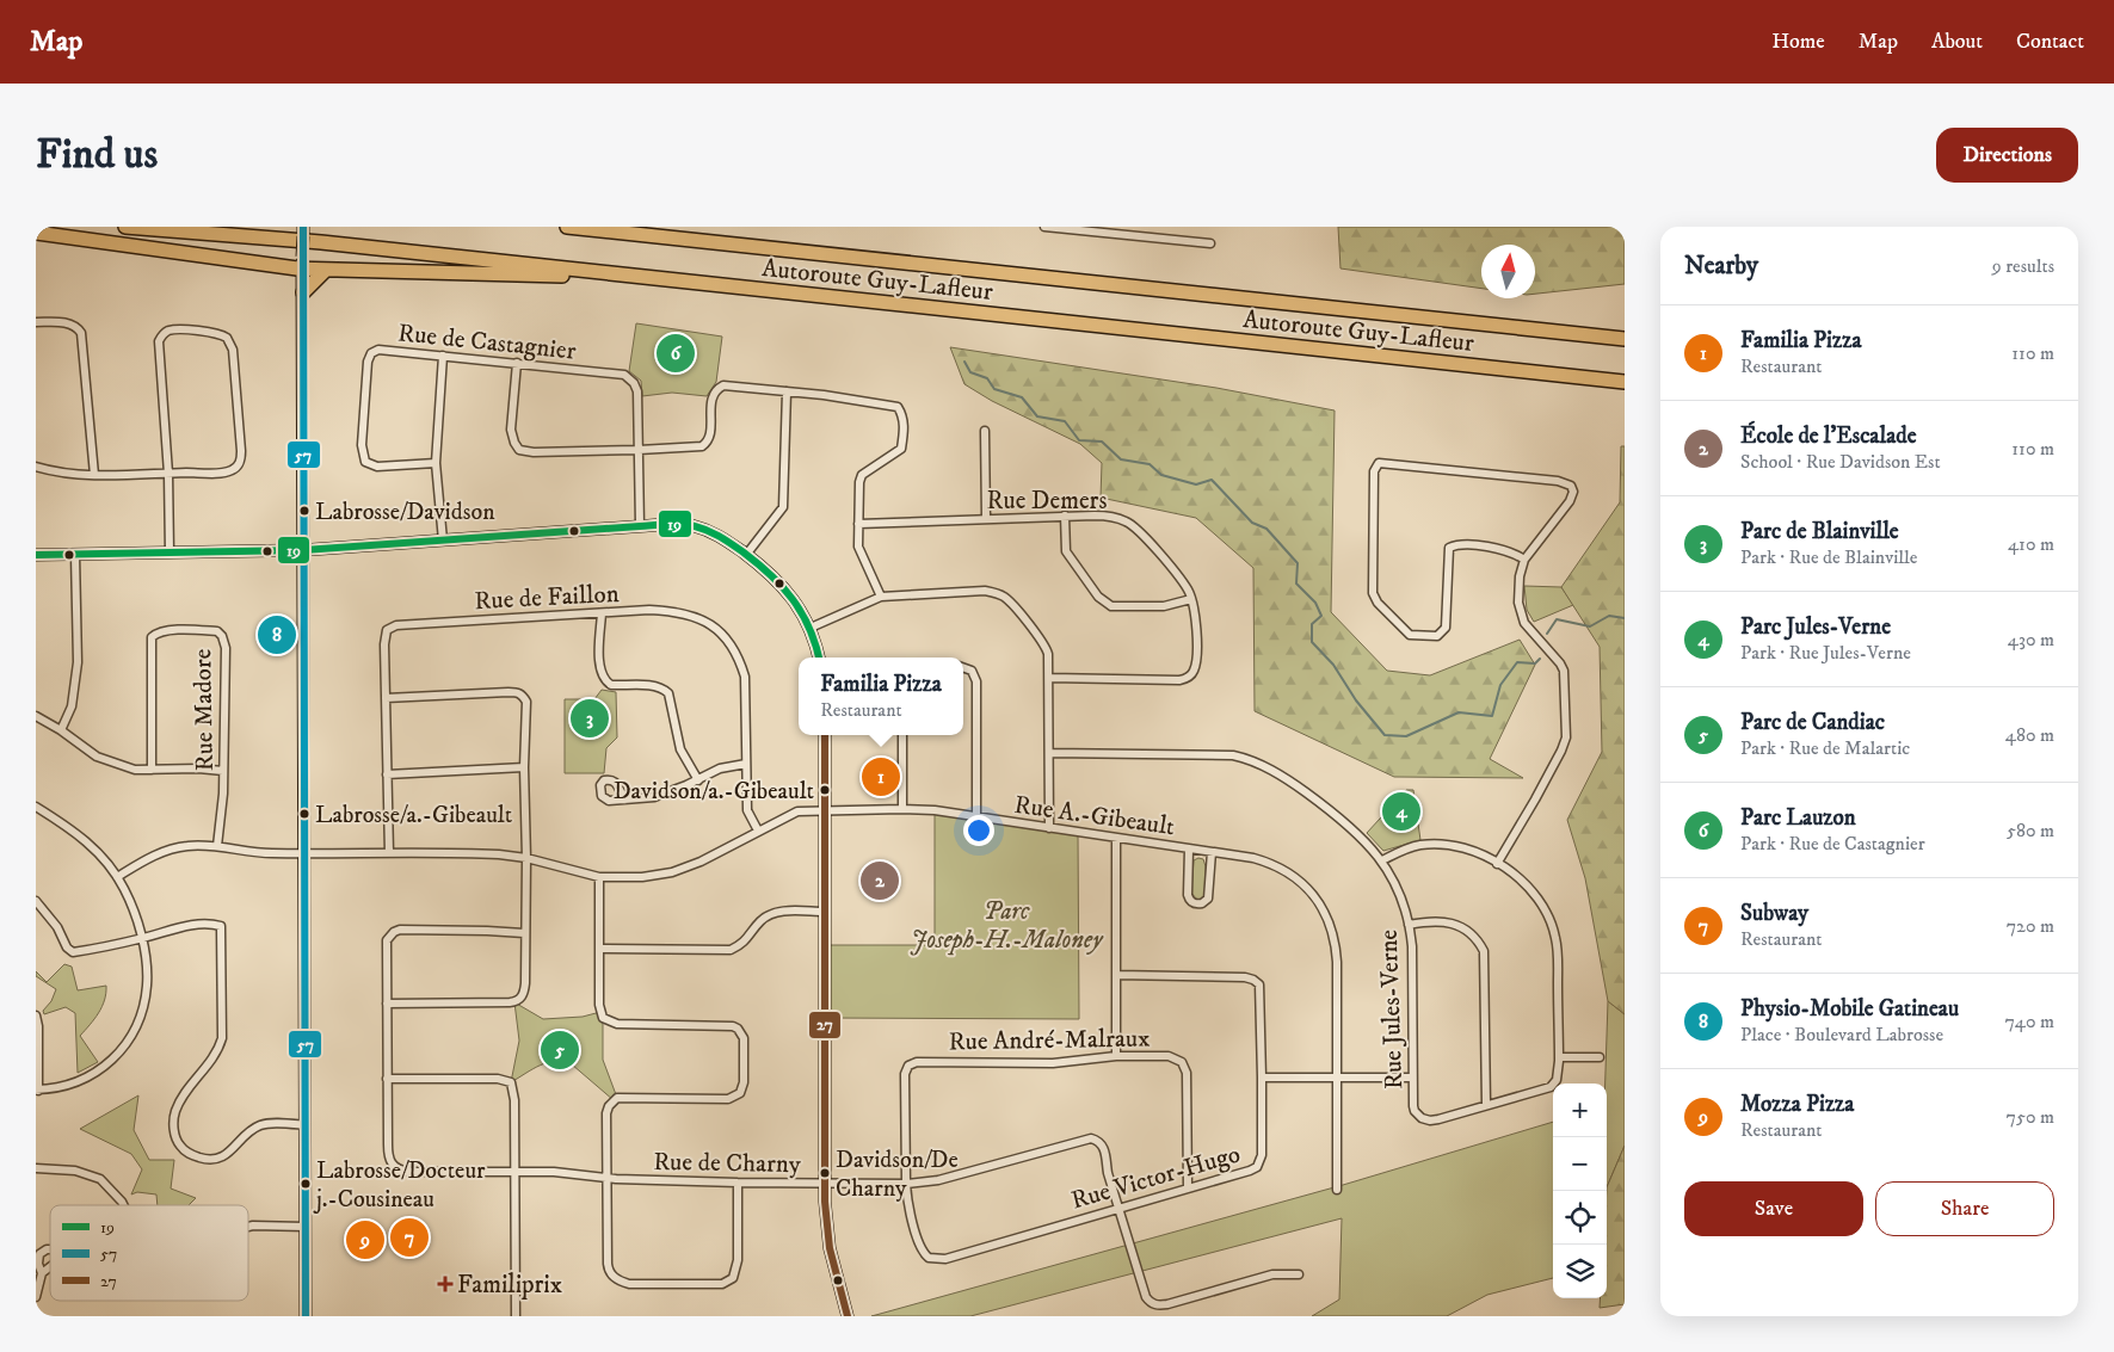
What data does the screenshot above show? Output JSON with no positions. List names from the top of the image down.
{
  "streets": {
    "highway": ["Autoroute Guy-Lafleur"],
    "street": [
      "Rue de Castagnier",
      "Rue Demers",
      "Rue de Faillon",
      "Rue Madore",
      "Rue A.-Gibeault",
      "Rue Jules-Verne",
      "Rue André-Malraux",
      "Rue de Charny",
      "Rue Victor-Hugo"
    ]
  },
  "crossings": [
    ["Rue de Faillon", "Rue A.-Gibeault"],
    ["Rue Madore", "Rue A.-Gibeault"],
    ["Rue André-Malraux", "Rue de Charny"],
    ["Rue André-Malraux", "Rue Victor-Hugo"],
    ["Rue de Charny", "Rue Victor-Hugo"]
  ],
  "parks": ["Parc Joseph-H.-Maloney"],
  "places": {
    "other": [
      "Labrosse/Davidson",
      "Davidson/a.-Gibeault",
      "Labrosse/a.-Gibeault",
      "Davidson/De Charny",
      "Labrosse/Docteur j.-Cousineau"
    ],
    "health": ["Familiprix"]
  },
  "lines": ["transit line 57", "transit line 19", "transit line 27"],
  "legend": ["19", "57", "27"],
  "north": "top",
  "page": {
    "header": "Map",
    "nav": [
      "Home",
      "Map",
      "About",
      "Contact"
    ],
    "buttons": [
      "Directions",
      ["Save", "Share"]
    ],
    "title": "Find us",
    "heading": ["Nearby", "9 results"],
    "list": [
      {
        "mark": "1",
        "name": "Familia Pizza",
        "note": "Restaurant",
        "value": "110 m"
      },
      {
        "mark": "2",
        "name": "École de l'Escalade",
        "note": "School · Rue Davidson Est",
        "value": "110 m"
      },
      {
        "mark": "3",
        "name": "Parc de Blainville",
        "note": "Park · Rue de Blainville",
        "value": "410 m"
      },
      {
        "mark": "4",
        "name": "Parc Jules-Verne",
        "note": "Park · Rue Jules-Verne",
        "value": "430 m"
      },
      {
        "mark": "5",
        "name": "Parc de Candiac",
        "note": "Park · Rue de Malartic",
        "value": "480 m"
      },
      {
        "mark": "6",
        "name": "Parc Lauzon",
        "note": "Park · Rue de Castagnier",
        "value": "580 m"
      },
      {
        "mark": "7",
        "name": "Subway",
        "note": "Restaurant",
        "value": "720 m"
      },
      {
        "mark": "8",
        "name": "Physio-Mobile Gatineau",
        "note": "Place · Boulevard Labrosse",
        "value": "740 m"
      },
      {
        "mark": "9",
        "name": "Mozza Pizza",
        "note": "Restaurant",
        "value": "750 m"
      }
    ],
    "pins": [
      "6",
      "8",
      "3",
      "1",
      "4",
      "2",
      "5",
      "7",
      "9"
    ],
    "popup": ["Familia Pizza", "Restaurant"],
    "map_buttons": ["+", "−"]
  }
}
